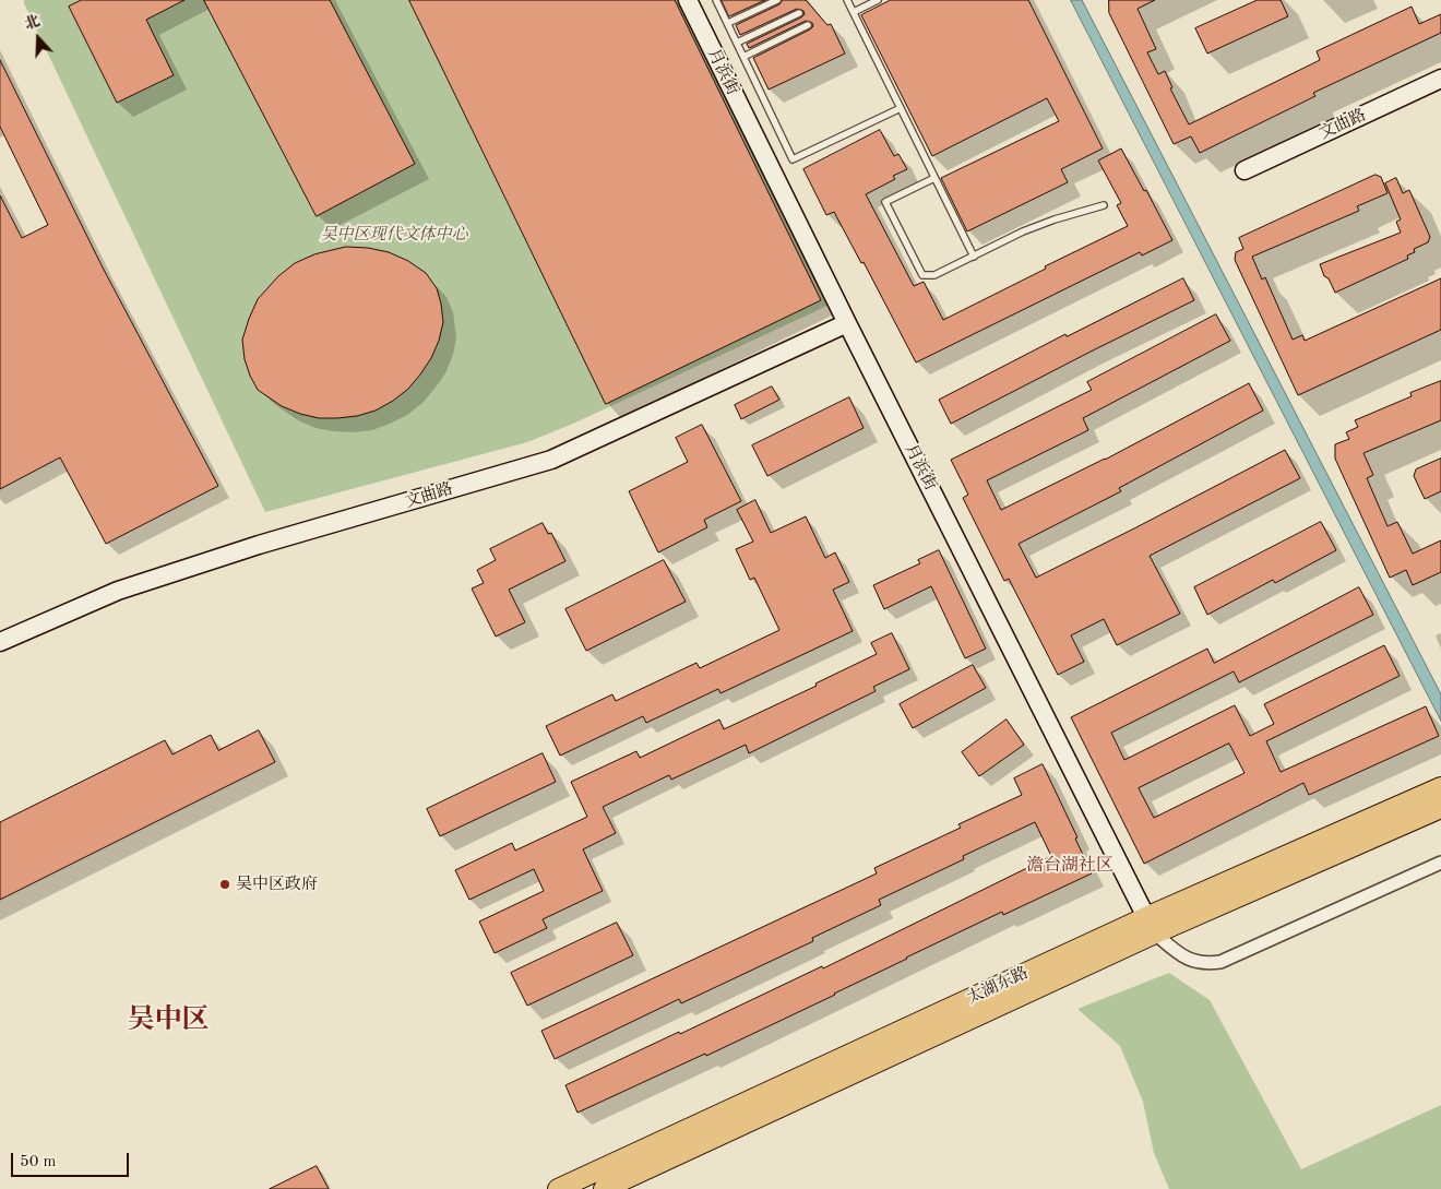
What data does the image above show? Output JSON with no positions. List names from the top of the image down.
{
  "streets": {
    "main road": ["太湖东路"],
    "street": ["月浜街", "文曲路"]
  },
  "crossings": [
    ["月浜街", "文曲路"],
    ["月浜街", "太湖东路"]
  ],
  "districts": ["澹台湖社区", "吴中区"],
  "parks": ["吴中区现代文体中心"],
  "places": ["吴中区政府"],
  "scale_bar": "50 m",
  "north": "top"
}
